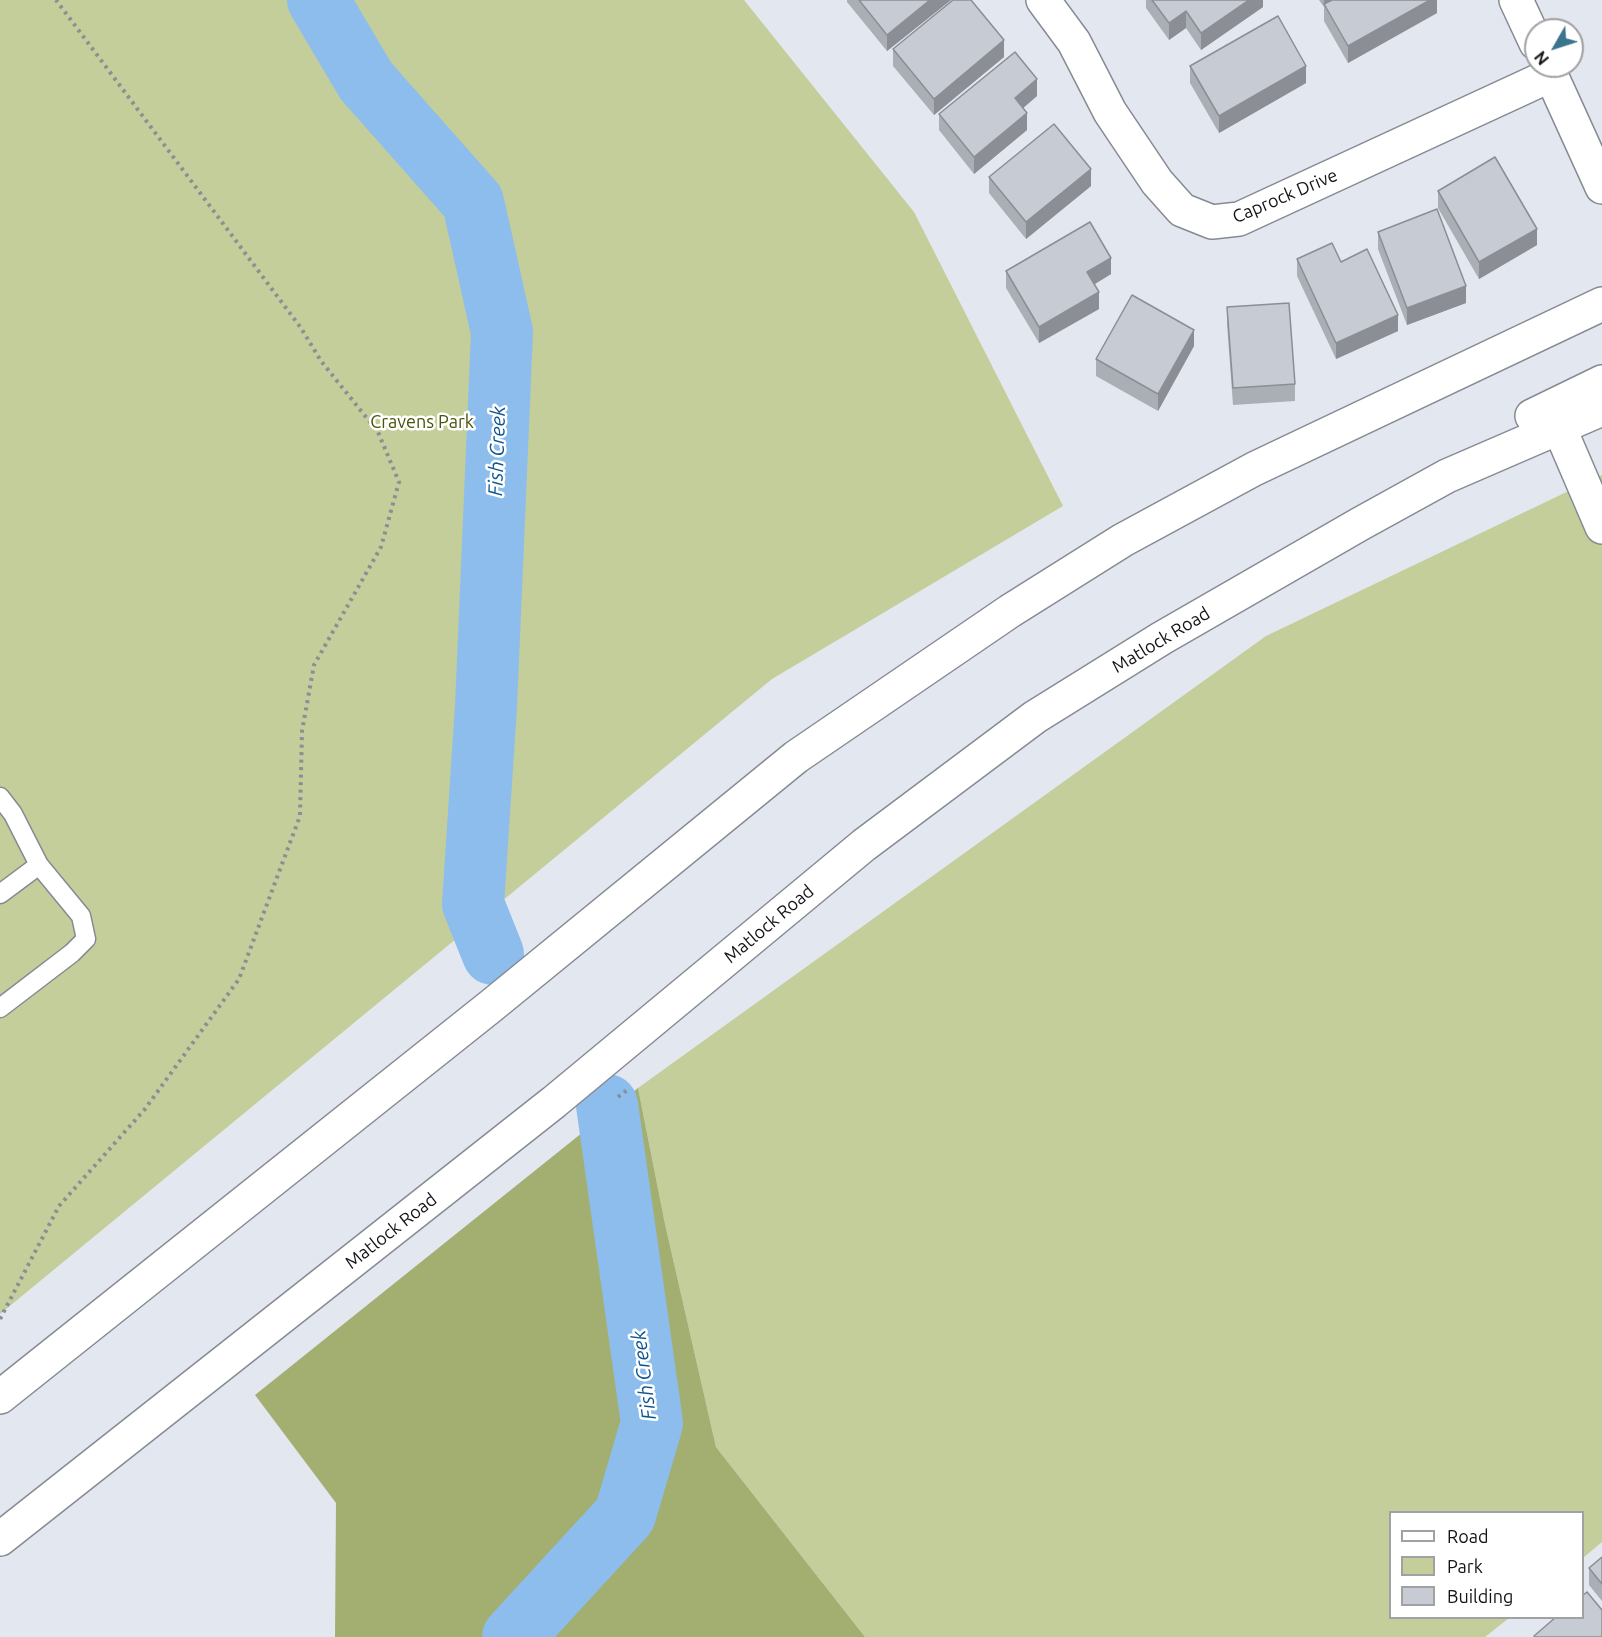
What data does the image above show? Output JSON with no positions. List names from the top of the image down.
{
  "streets": {
    "main road": ["Caprock Drive", "Matlock Road"]
  },
  "water": ["Fish Creek"],
  "parks": ["Cravens Park"],
  "legend": ["Road", "Park", "Building"],
  "north": "bottom left"
}
